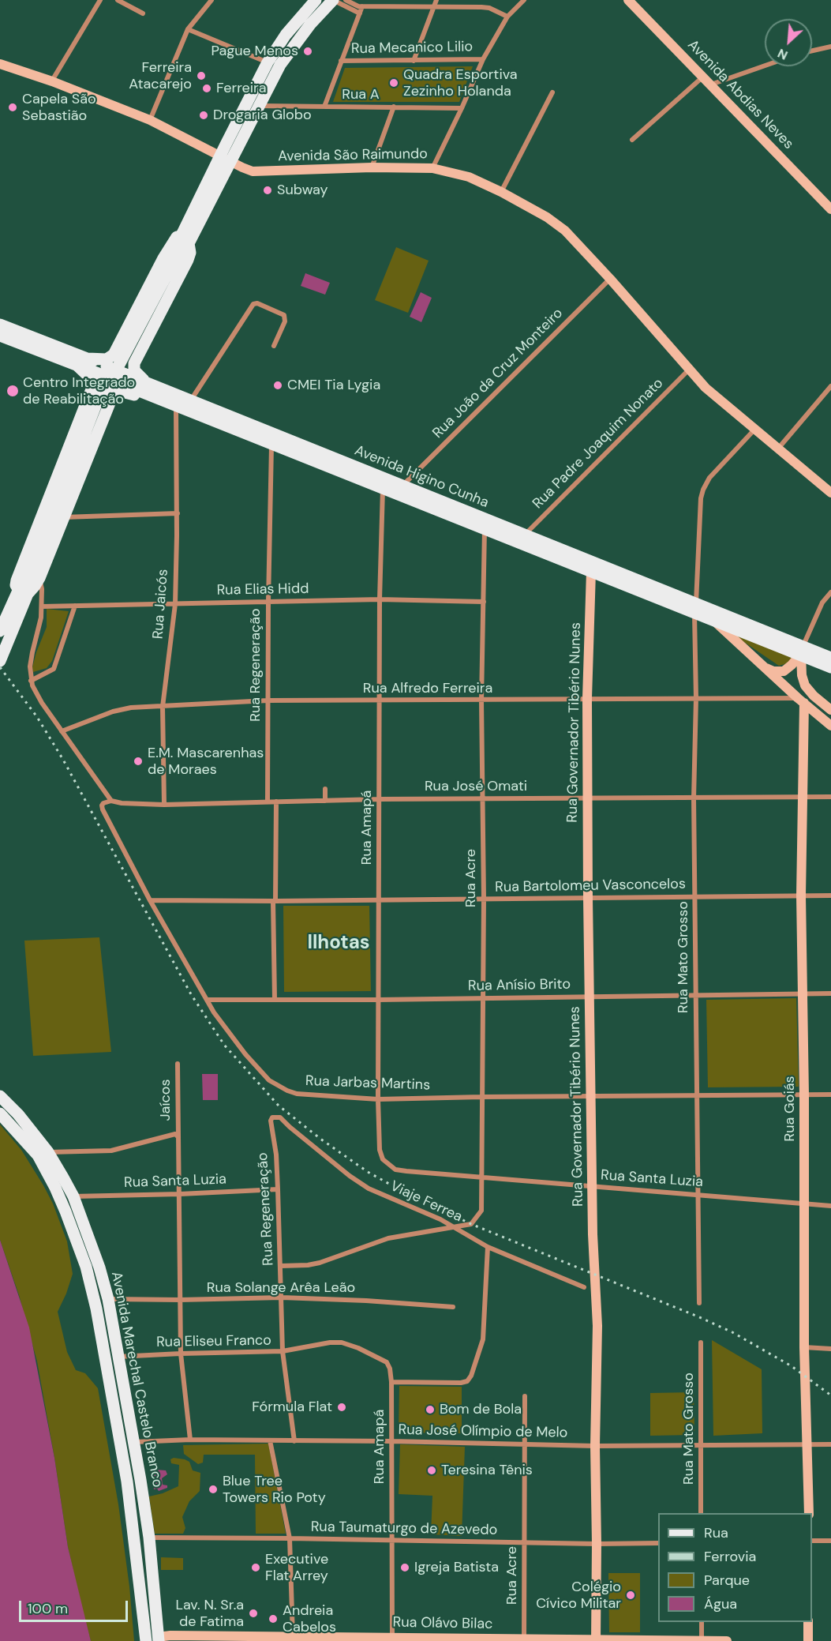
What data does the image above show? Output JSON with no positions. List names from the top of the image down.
{
  "streets": {
    "main road": ["Avenida Higino Cunha", "Avenida Marechal Castelo Branco"],
    "street": [
      "Rua Mecanico Lilio",
      "Rua A",
      "Avenida Abdias Neves",
      "Avenida São Raimundo",
      "Rua João da Cruz Monteiro",
      "Rua Padre Joaquim Nonato",
      "Rua Elias Hidd",
      "Rua Jaicós",
      "Rua Regeneração",
      "Rua Alfredo Ferreira",
      "Rua Governador Tibério Nunes",
      "Rua José Omati",
      "Rua Amapá",
      "Rua Acre",
      "Rua Bartolomeu Vasconcelos",
      "Rua Mato Grosso",
      "Rua Anísio Brito",
      "Rua Jarbas Martins",
      "Jaícos",
      "Rua Goiás",
      "Rua Santa Luzia",
      "Viaje Ferrea",
      "Rua Solange Arêa Leão",
      "Rua Eliseu Franco",
      "Rua José Olímpio de Melo",
      "Rua Taumaturgo de Azevedo",
      "Rua Olávo Bilac"
    ]
  },
  "crossings": [
    ["Avenida São Raimundo", "Rua João da Cruz Monteiro"],
    ["Avenida São Raimundo", "Rua Padre Joaquim Nonato"],
    ["Avenida São Raimundo", "Rua Mato Grosso"],
    ["Rua João da Cruz Monteiro", "Avenida Higino Cunha"],
    ["Rua Padre Joaquim Nonato", "Avenida Higino Cunha"],
    ["Avenida Higino Cunha", "Rua Jaicós"],
    ["Avenida Higino Cunha", "Rua Regeneração"],
    ["Avenida Higino Cunha", "Rua Governador Tibério Nunes"],
    ["Avenida Higino Cunha", "Rua Amapá"],
    ["Avenida Higino Cunha", "Rua Acre"],
    ["Avenida Higino Cunha", "Rua Mato Grosso"],
    ["Rua Elias Hidd", "Rua Jaicós"],
    ["Rua Elias Hidd", "Rua Regeneração"],
    ["Rua Elias Hidd", "Rua Amapá"],
    ["Rua Elias Hidd", "Rua Acre"],
    ["Rua Jaicós", "Rua Alfredo Ferreira"],
    ["Rua Jaicós", "Rua José Omati"],
    ["Rua Regeneração", "Rua Alfredo Ferreira"],
    ["Rua Regeneração", "Rua José Omati"],
    ["Rua Regeneração", "Rua Amapá"],
    ["Rua Regeneração", "Rua Santa Luzia"],
    ["Rua Regeneração", "Viaje Ferrea"],
    ["Rua Regeneração", "Rua Solange Arêa Leão"],
    ["Rua Regeneração", "Rua Eliseu Franco"],
    ["Rua Regeneração", "Rua José Olímpio de Melo"],
    ["Rua Alfredo Ferreira", "Rua Governador Tibério Nunes"],
    ["Rua Alfredo Ferreira", "Rua Amapá"],
    ["Rua Alfredo Ferreira", "Rua Acre"],
    ["Rua Alfredo Ferreira", "Rua Mato Grosso"],
    ["Rua Alfredo Ferreira", "Rua Goiás"],
    ["Rua Governador Tibério Nunes", "Rua José Omati"],
    ["Rua Governador Tibério Nunes", "Rua Bartolomeu Vasconcelos"],
    ["Rua Governador Tibério Nunes", "Rua Anísio Brito"],
    ["Rua Governador Tibério Nunes", "Rua Jarbas Martins"],
    ["Rua Governador Tibério Nunes", "Rua Santa Luzia"],
    ["Rua Governador Tibério Nunes", "Rua José Olímpio de Melo"],
    ["Rua Governador Tibério Nunes", "Rua Taumaturgo de Azevedo"],
    ["Rua Governador Tibério Nunes", "Rua Olávo Bilac"],
    ["Rua José Omati", "Rua Amapá"],
    ["Rua José Omati", "Rua Acre"],
    ["Rua José Omati", "Rua Mato Grosso"],
    ["Rua José Omati", "Rua Jarbas Martins"],
    ["Rua José Omati", "Rua Goiás"],
    ["Rua Amapá", "Rua Bartolomeu Vasconcelos"],
    ["Rua Amapá", "Rua Anísio Brito"],
    ["Rua Amapá", "Rua Jarbas Martins"],
    ["Rua Amapá", "Rua Santa Luzia"],
    ["Rua Amapá", "Rua Eliseu Franco"],
    ["Rua Amapá", "Rua José Olímpio de Melo"],
    ["Rua Amapá", "Rua Taumaturgo de Azevedo"],
    ["Rua Amapá", "Rua Olávo Bilac"],
    ["Rua Acre", "Rua Bartolomeu Vasconcelos"],
    ["Rua Acre", "Rua Anísio Brito"],
    ["Rua Acre", "Rua Jarbas Martins"],
    ["Rua Acre", "Rua Santa Luzia"],
    ["Rua Acre", "Viaje Ferrea"],
    ["Rua Acre", "Rua José Olímpio de Melo"],
    ["Rua Acre", "Rua Taumaturgo de Azevedo"],
    ["Rua Acre", "Rua Olávo Bilac"],
    ["Rua Bartolomeu Vasconcelos", "Rua Mato Grosso"],
    ["Rua Bartolomeu Vasconcelos", "Rua Jarbas Martins"],
    ["Rua Bartolomeu Vasconcelos", "Rua Goiás"],
    ["Rua Mato Grosso", "Rua Anísio Brito"],
    ["Rua Mato Grosso", "Rua Jarbas Martins"],
    ["Rua Mato Grosso", "Rua Santa Luzia"],
    ["Rua Mato Grosso", "Rua José Olímpio de Melo"],
    ["Rua Anísio Brito", "Rua Jarbas Martins"],
    ["Rua Anísio Brito", "Rua Goiás"],
    ["Rua Jarbas Martins", "Rua Goiás"],
    ["Rua Goiás", "Rua Santa Luzia"],
    ["Rua Goiás", "Rua José Olímpio de Melo"],
    ["Rua Santa Luzia", "Avenida Marechal Castelo Branco"],
    ["Rua Solange Arêa Leão", "Avenida Marechal Castelo Branco"],
    ["Rua Eliseu Franco", "Avenida Marechal Castelo Branco"],
    ["Avenida Marechal Castelo Branco", "Rua José Olímpio de Melo"],
    ["Avenida Marechal Castelo Branco", "Rua Taumaturgo de Azevedo"],
    ["Avenida Marechal Castelo Branco", "Rua Olávo Bilac"]
  ],
  "districts": ["Ilhotas"],
  "places": [
    "Pague Menos",
    "Ferreira Atacarejo",
    "Quadra Esportiva Zezinho Holanda",
    "Ferreira",
    "Capela São Sebastião",
    "Drogaria Globo",
    "Subway",
    "CMEI Tia Lygia",
    "Centro Integrado de Reabilitação",
    "E.M. Mascarenhas de Moraes",
    "Fórmula Flat",
    "Bom de Bola",
    "Teresina Tênis",
    "Blue Tree Towers Rio Poty",
    "Executive Flat Arrey",
    "Igreja Batista",
    "Colégio Cívico Militar",
    "Lav. N. Sr.a de Fatima",
    "Andreia Cabelos"
  ],
  "legend": [
    "Rua",
    "Ferrovia",
    "Parque",
    "Água"
  ],
  "scale_bar": "100 m",
  "north": "bottom left"
}
